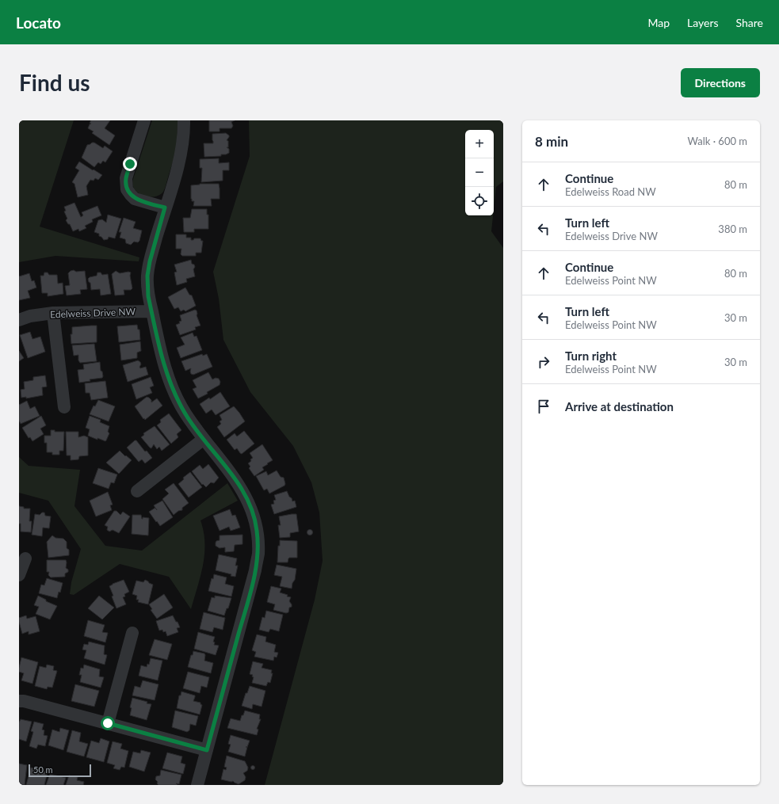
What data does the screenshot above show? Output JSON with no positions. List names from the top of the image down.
{
  "streets": {
    "street": ["Edelweiss Drive NW"]
  },
  "scale_bar": "50 m",
  "page": {
    "header": "Locato",
    "nav": ["Map", "Layers", "Share"],
    "buttons": "Directions",
    "title": "Find us",
    "heading": ["8 min", "Walk · 600 m"],
    "map_buttons": ["+", "−"],
    "list": [
      ["Continue", "Edelweiss Road NW", "80 m"],
      ["Turn left", "Edelweiss Drive NW", "380 m"],
      ["Continue", "Edelweiss Point NW", "80 m"],
      ["Turn left", "Edelweiss Point NW", "30 m"],
      ["Turn right", "Edelweiss Point NW", "30 m"],
      "Arrive at destination"
    ],
    "scale": "50 m"
  }
}
